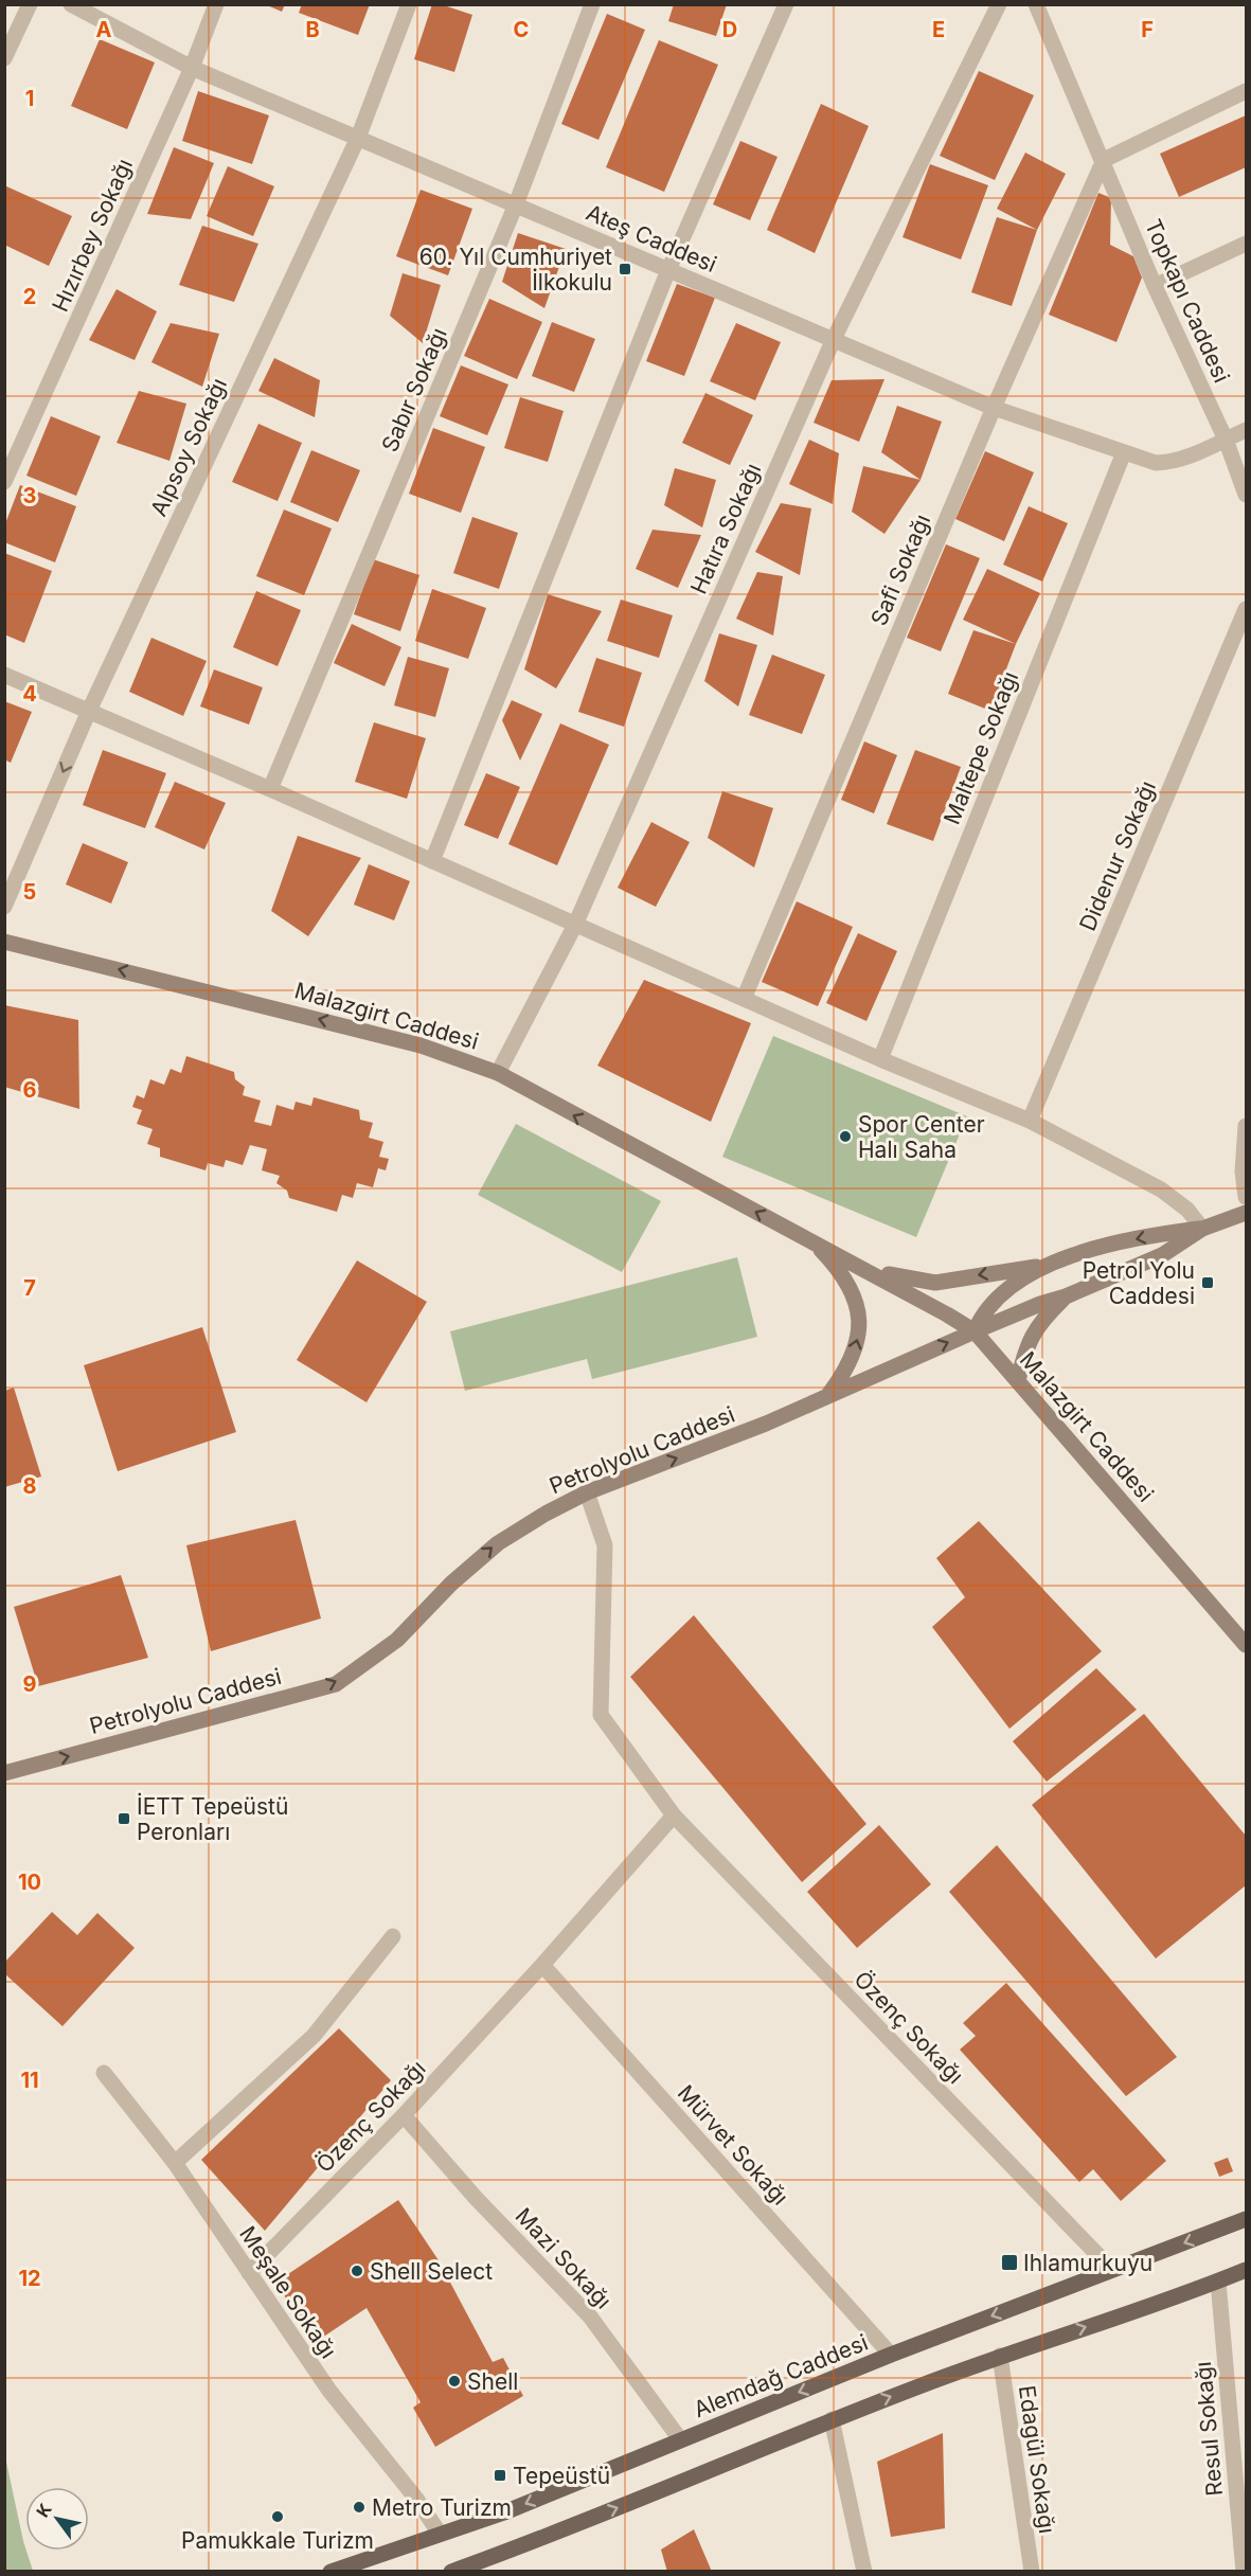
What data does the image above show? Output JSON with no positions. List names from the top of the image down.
{
  "streets": {
    "main road": ["Malazgirt Caddesi", "Petrolyolu Caddesi", "Alemdağ Caddesi"],
    "street": [
      "Hızırbey Sokağı",
      "Ateş Caddesi",
      "Topkapı Caddesi",
      "Sabır Sokağı",
      "Alpsoy Sokağı",
      "Hatıra Sokağı",
      "Safi Sokağı",
      "Maltepe Sokağı",
      "Didenur Sokağı",
      "Özenç Sokağı",
      "Mürvet Sokağı",
      "Mazi Sokağı",
      "Meşale Sokağı",
      "Resul Sokağı",
      "Edagül Sokağı"
    ]
  },
  "crossings": [
    ["Hızırbey Sokağı", "Ateş Caddesi"],
    ["Ateş Caddesi", "Topkapı Caddesi"],
    ["Ateş Caddesi", "Sabır Sokağı"],
    ["Ateş Caddesi", "Alpsoy Sokağı"],
    ["Ateş Caddesi", "Hatıra Sokağı"],
    ["Ateş Caddesi", "Safi Sokağı"],
    ["Ateş Caddesi", "Maltepe Sokağı"],
    ["Topkapı Caddesi", "Safi Sokağı"],
    ["Hatıra Sokağı", "Malazgirt Caddesi"],
    ["Malazgirt Caddesi", "Petrolyolu Caddesi"],
    ["Petrolyolu Caddesi", "Özenç Sokağı"],
    ["Özenç Sokağı", "Mürvet Sokağı"],
    ["Özenç Sokağı", "Mazi Sokağı"],
    ["Özenç Sokağı", "Meşale Sokağı"],
    ["Özenç Sokağı", "Alemdağ Caddesi"],
    ["Mürvet Sokağı", "Alemdağ Caddesi"],
    ["Mazi Sokağı", "Alemdağ Caddesi"],
    ["Meşale Sokağı", "Alemdağ Caddesi"]
  ],
  "one_way": ["Malazgirt Caddesi", "Petrolyolu Caddesi"],
  "places": {
    "transit": [
      "60. Yıl Cumhuriyet İlkokulu",
      "Petrol Yolu Caddesi",
      "İETT Tepeüstü Peronları",
      "Ihlamurkuyu",
      "Tepeüstü"
    ],
    "other": [
      "Spor Center Halı Saha",
      "Shell Select",
      "Shell",
      "Metro Turizm",
      "Pamukkale Turizm"
    ]
  },
  "north": "top left",
  "grid": {
    "columns": [
      "A",
      "B",
      "C",
      "D",
      "E",
      "F"
    ],
    "rows": [
      "1",
      "2",
      "3",
      "4",
      "5",
      "6",
      "7",
      "8",
      "9",
      "10",
      "11",
      "12"
    ]
  }
}
